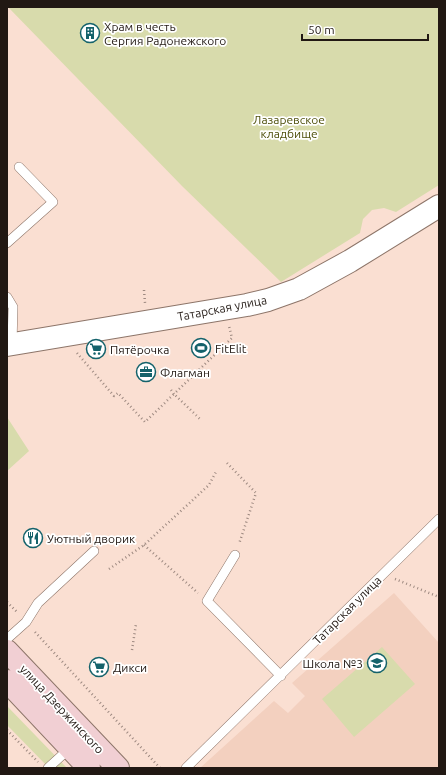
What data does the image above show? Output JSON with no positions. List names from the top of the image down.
{
  "streets": {
    "main road": ["улица Дзержинского"],
    "street": ["Татарская улица"]
  },
  "parks": ["Лазаревское кладбище"],
  "places": {
    "building": ["Храм в честь Сергия Радонежского"],
    "sports": ["FitElit"],
    "supermarket": ["Пятёрочка", "Дикси"],
    "office": ["Флагман"],
    "restaurant": ["Уютный дворик"],
    "school or university": ["Школа №3"]
  },
  "scale_bar": "50 m"
}
